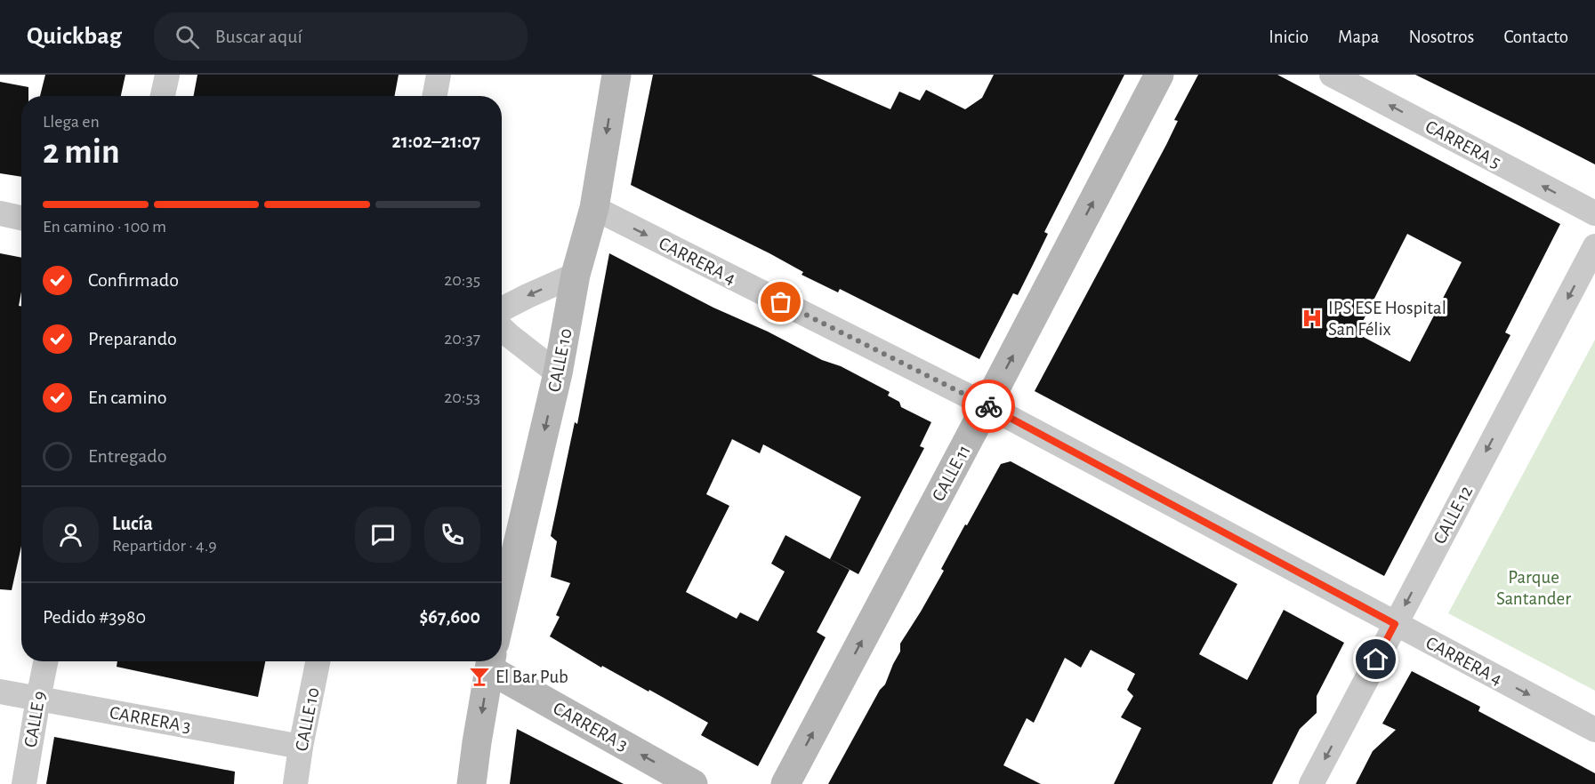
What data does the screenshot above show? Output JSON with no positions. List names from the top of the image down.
{
  "streets": {
    "main road": ["CALLE 10", "CALLE 11", "CARRERA 3"],
    "street": [
      "CARRERA 5",
      "CARRERA 4",
      "CALLE 12",
      "CALLE 9"
    ]
  },
  "crossings": [
    ["CARRERA 4", "CALLE 10"],
    ["CARRERA 4", "CALLE 11"],
    ["CARRERA 4", "CALLE 12"],
    ["CALLE 10", "CARRERA 3"],
    ["CALLE 9", "CARRERA 3"]
  ],
  "one_way": [
    "CARRERA 5",
    "CARRERA 4",
    "CALLE 10",
    "CALLE 11",
    "CALLE 12",
    "CARRERA 3"
  ],
  "parks": ["Parque Santander"],
  "places": {
    "hospital": ["IPS ESE Hospital San Félix"],
    "bar": ["El Bar Pub"]
  },
  "page": {
    "header": "Quickbag",
    "search": "Buscar aquí",
    "nav": [
      "Inicio",
      "Mapa",
      "Nosotros",
      "Contacto"
    ],
    "heading": ["2 min", "Llega en", "21:02–21:07"],
    "panel": [
      "Lucía",
      "Repartidor · 4.9",
      "Pedido #3980",
      "$67,600"
    ],
    "bar": "En camino · 100 m",
    "list": [
      ["Confirmado", "20:35"],
      ["Preparando", "20:37"],
      ["En camino", "20:53"],
      "Entregado"
    ]
  }
}
